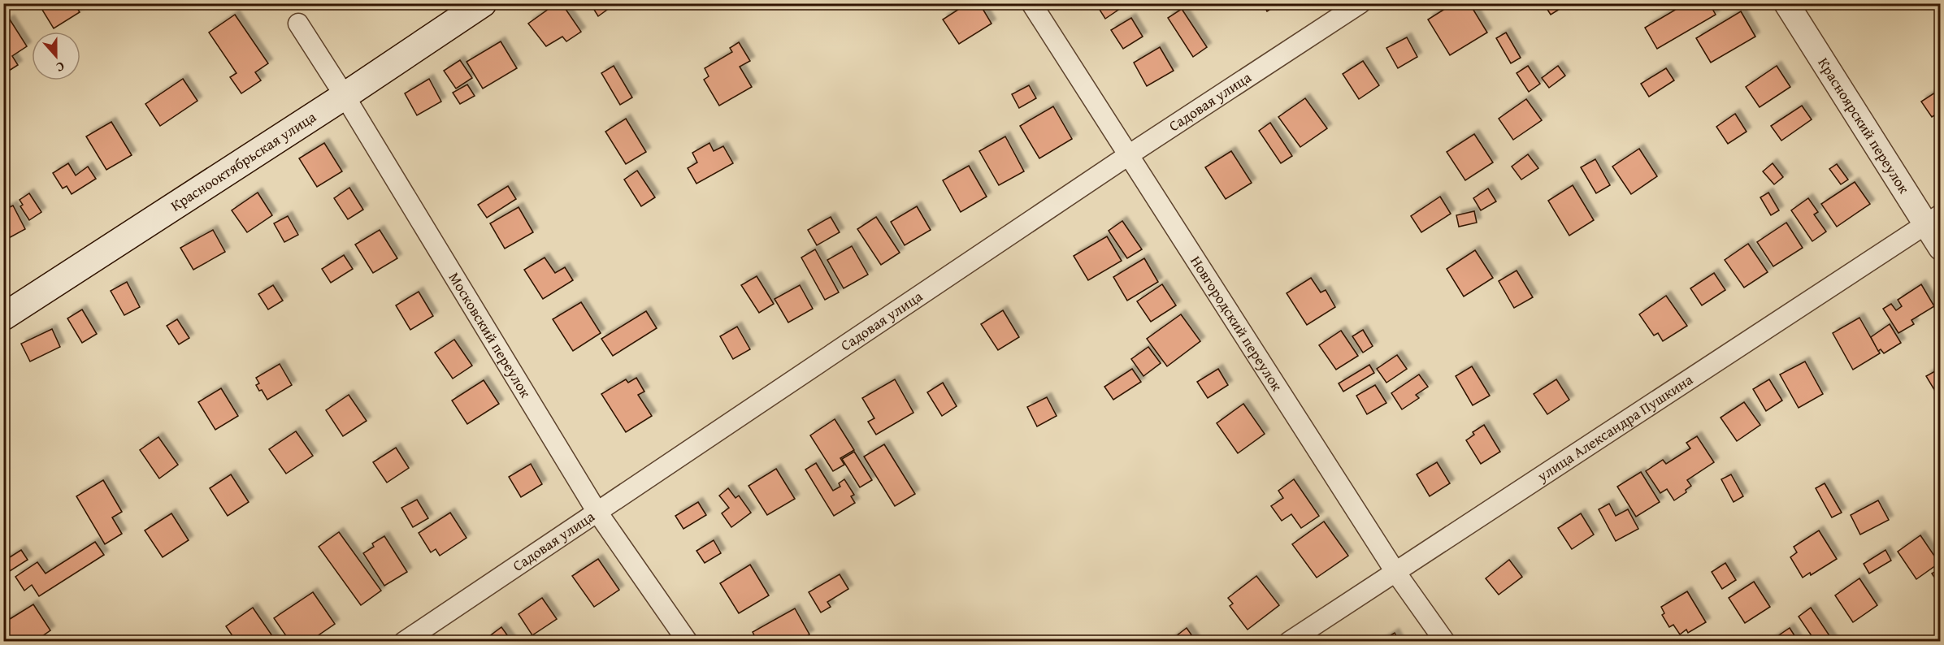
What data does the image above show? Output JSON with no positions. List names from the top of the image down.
{
  "streets": {
    "main road": ["Краснооктябрьская улица"],
    "street": [
      "Садовая улица",
      "Красноярский переулок",
      "Новгородский переулок",
      "Московский переулок",
      "улица Александра Пушкина"
    ]
  },
  "crossings": [
    ["Садовая улица", "Новгородский переулок"],
    ["Садовая улица", "Московский переулок"],
    ["Красноярский переулок", "улица Александра Пушкина"],
    ["Краснооктябрьская улица", "Московский переулок"],
    ["Новгородский переулок", "улица Александра Пушкина"]
  ],
  "north": "bottom"
}
